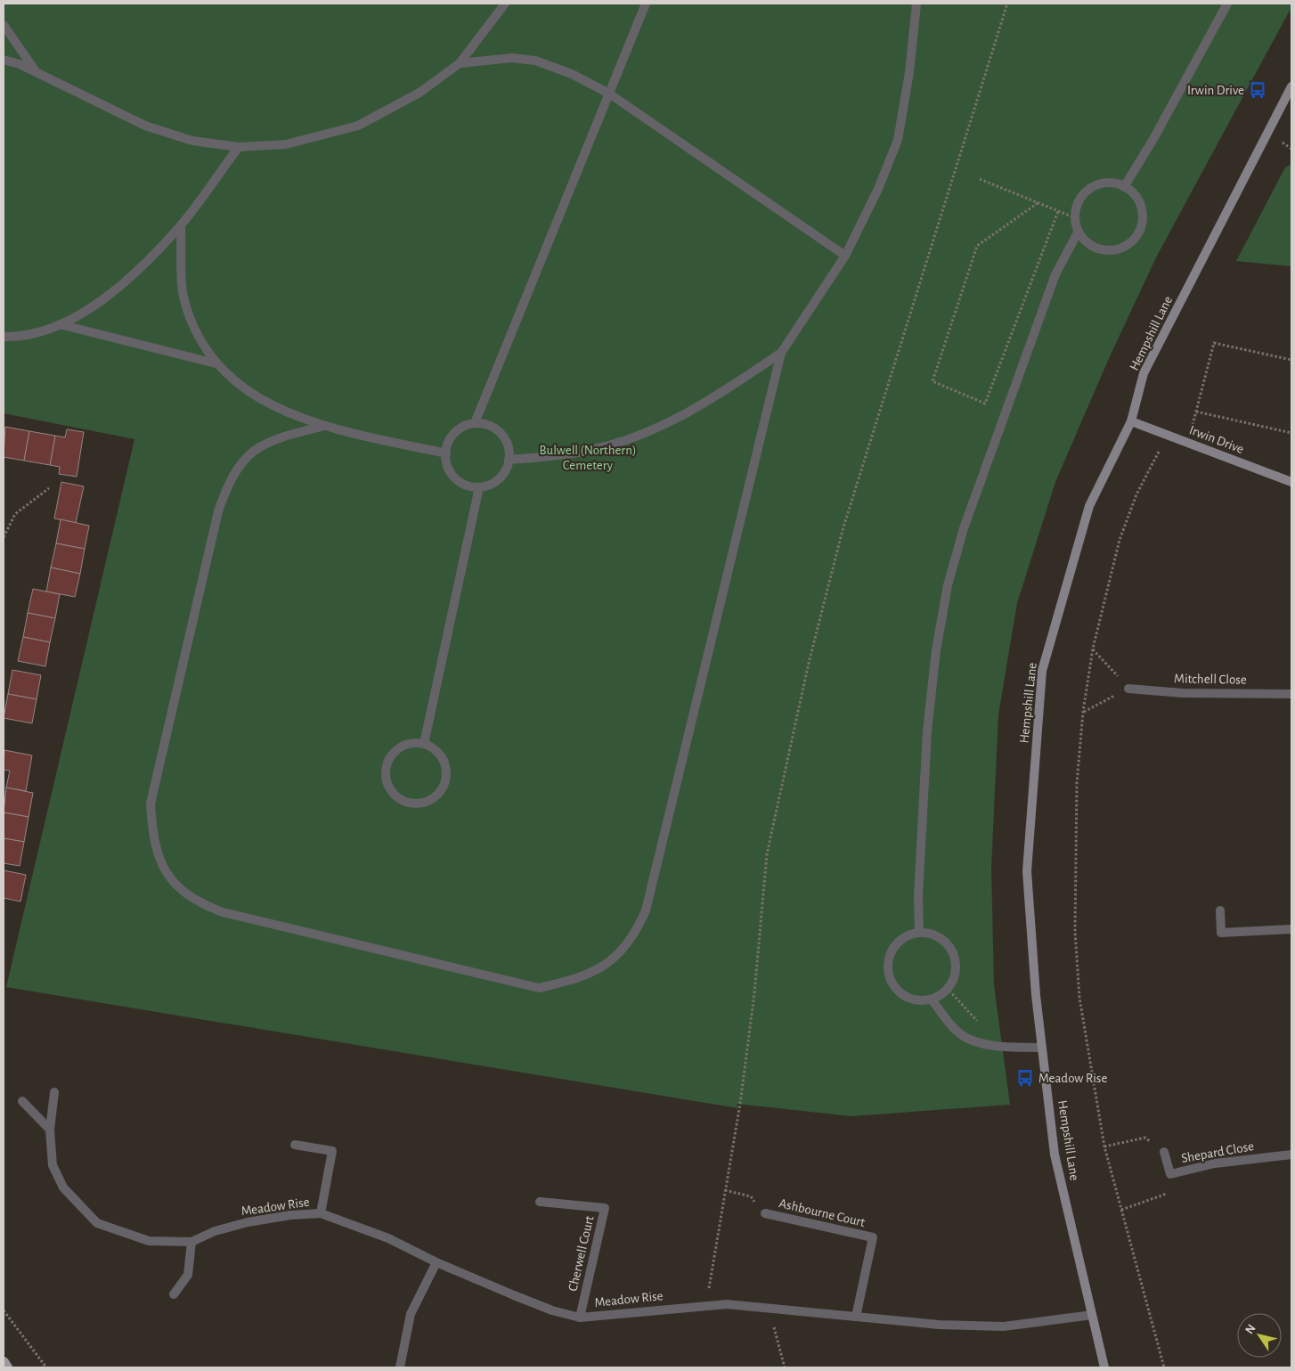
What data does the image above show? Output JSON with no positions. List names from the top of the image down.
{
  "streets": {
    "street": [
      "Hempshill Lane",
      "Irwin Drive",
      "Mitchell Close",
      "Shepard Close",
      "Meadow Rise",
      "Ashbourne Court",
      "Cherwell Court"
    ]
  },
  "crossings": [
    ["Hempshill Lane", "Irwin Drive"],
    ["Hempshill Lane", "Meadow Rise"],
    ["Meadow Rise", "Ashbourne Court"],
    ["Meadow Rise", "Cherwell Court"]
  ],
  "parks": ["Bulwell (Northern) Cemetery"],
  "places": {
    "bus stop": ["Irwin Drive", "Meadow Rise"]
  },
  "north": "top left"
}
